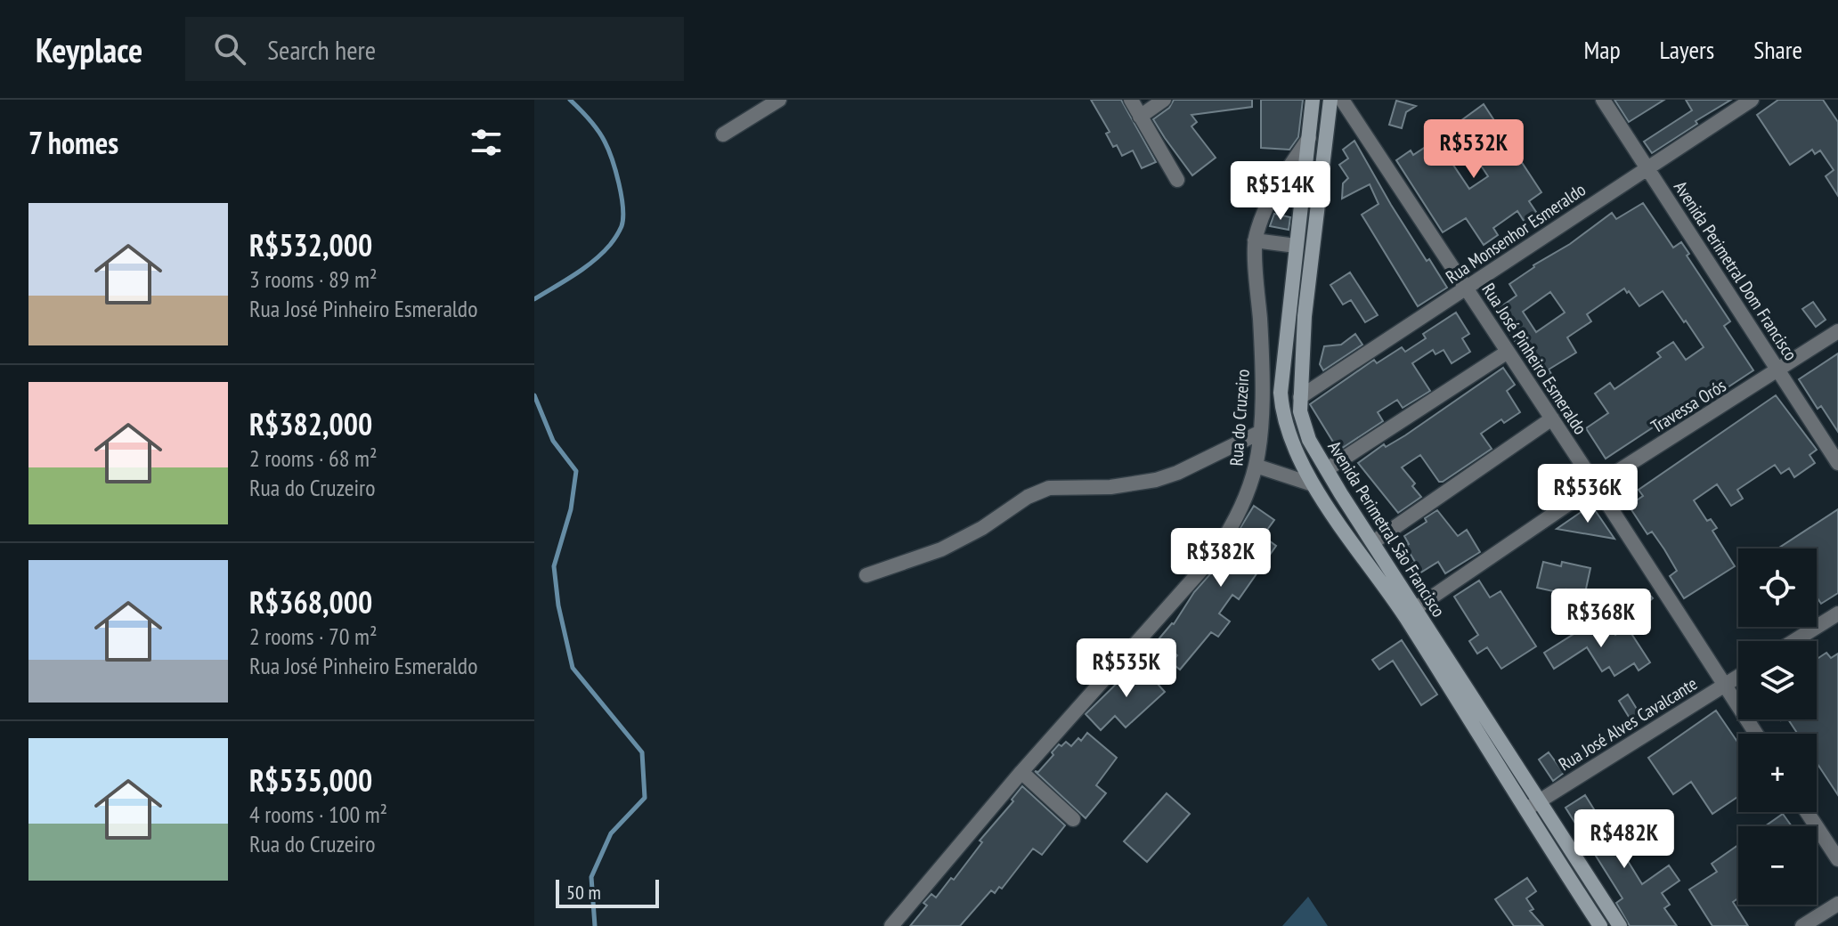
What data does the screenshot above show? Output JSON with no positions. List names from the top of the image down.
{
  "streets": {
    "main road": ["Avenida Perimetral São Francisco"],
    "street": [
      "Rua Monsenhor Esmeraldo",
      "Avenida Perimetral Dom Francisco",
      "Rua José Pinheiro Esmeraldo",
      "Travessa Orós",
      "Rua do Cruzeiro",
      "Rua José Alves Cavalcante"
    ]
  },
  "crossings": [
    ["Rua Monsenhor Esmeraldo", "Avenida Perimetral Dom Francisco"],
    ["Rua Monsenhor Esmeraldo", "Rua José Pinheiro Esmeraldo"],
    ["Rua Monsenhor Esmeraldo", "Avenida Perimetral São Francisco"],
    ["Avenida Perimetral Dom Francisco", "Travessa Orós"],
    ["Rua José Pinheiro Esmeraldo", "Travessa Orós"],
    ["Rua José Pinheiro Esmeraldo", "Rua José Alves Cavalcante"],
    ["Travessa Orós", "Avenida Perimetral São Francisco"],
    ["Rua do Cruzeiro", "Avenida Perimetral São Francisco"],
    ["Avenida Perimetral São Francisco", "Rua José Alves Cavalcante"]
  ],
  "scale_bar": "50 m",
  "page": {
    "header": "Keyplace",
    "search": "Search here",
    "nav": ["Map", "Layers", "Share"],
    "heading": "7 homes",
    "price": [
      "R$532K",
      "R$514K",
      "R$536K",
      "R$382K",
      "R$368K",
      "R$535K",
      "R$482K"
    ],
    "list": [
      {
        "name": "R$532,000",
        "note": "3 rooms · 89 m² · Rua José Pinheiro Esmeraldo"
      },
      {
        "name": "R$382,000",
        "note": "2 rooms · 68 m² · Rua do Cruzeiro"
      },
      {
        "name": "R$368,000",
        "note": "2 rooms · 70 m² · Rua José Pinheiro Esmeraldo"
      },
      {
        "name": "R$535,000",
        "note": "4 rooms · 100 m² · Rua do Cruzeiro"
      }
    ],
    "map_buttons": ["+", "−"],
    "scale": "50 m"
  }
}
